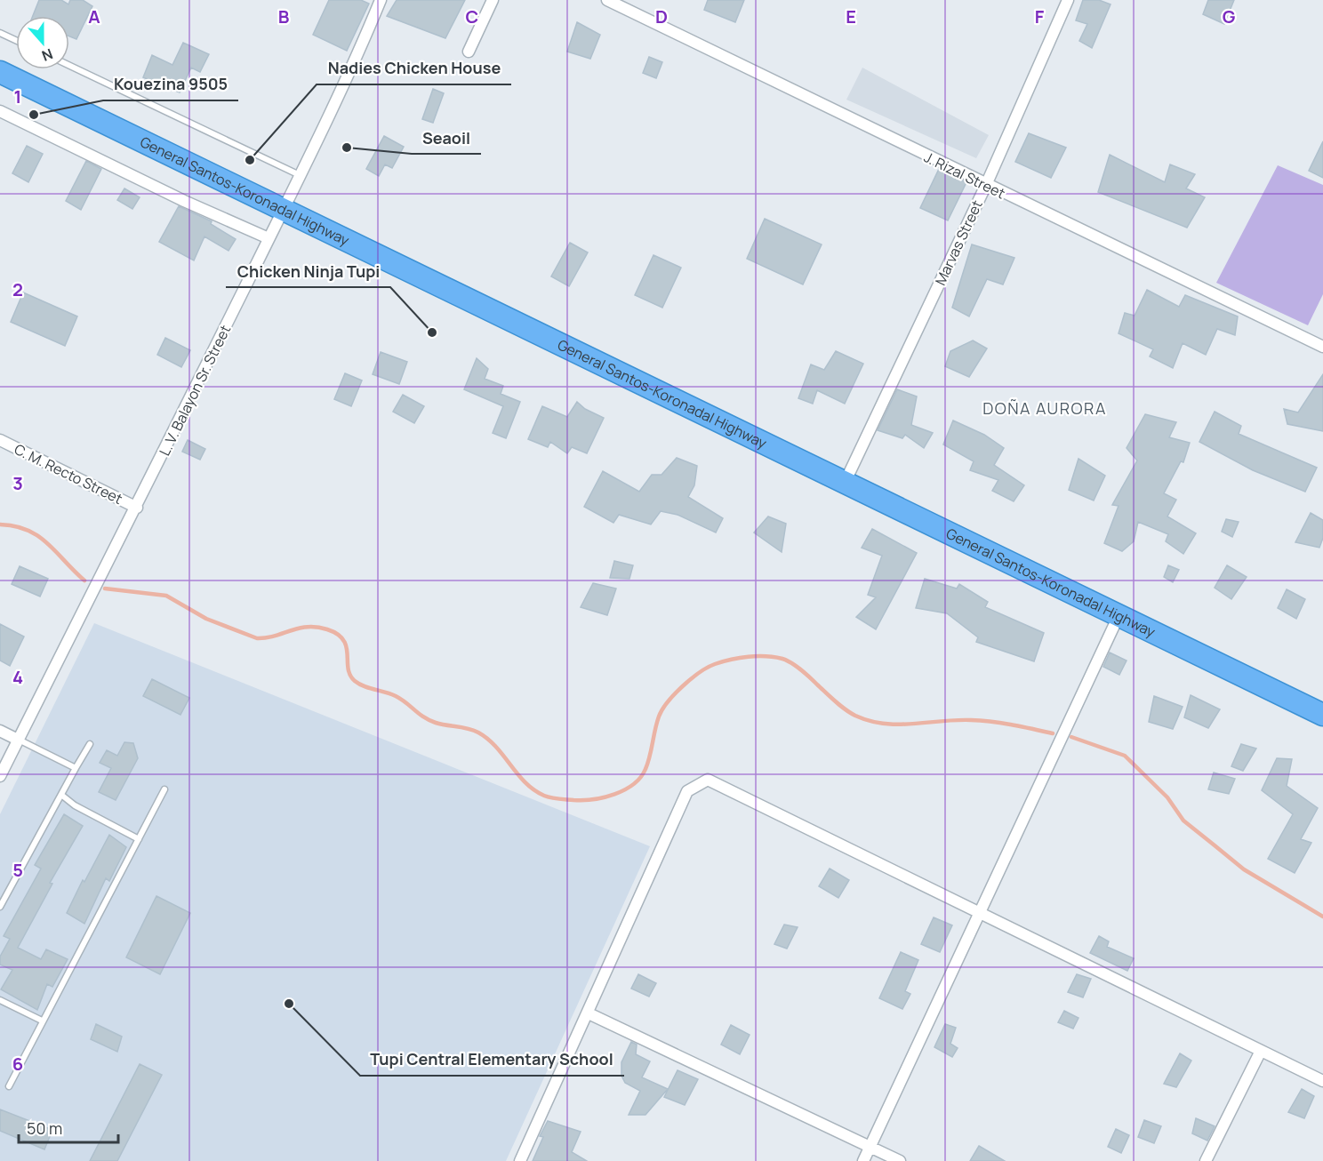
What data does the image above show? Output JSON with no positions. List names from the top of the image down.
{
  "streets": {
    "highway": ["General Santos-Koronadal Highway"],
    "street": [
      "J. Rizal Street",
      "Marvas Street",
      "L. V. Balayon Sr. Street",
      "C. M. Recto Street"
    ]
  },
  "crossings": [
    ["J. Rizal Street", "Marvas Street"],
    ["General Santos-Koronadal Highway", "Marvas Street"],
    ["General Santos-Koronadal Highway", "L. V. Balayon Sr. Street"],
    ["L. V. Balayon Sr. Street", "C. M. Recto Street"]
  ],
  "districts": ["DOÑA AURORA"],
  "places": [
    "Kouezina 9505",
    "Seaoil",
    "Nadies Chicken House",
    "Chicken Ninja Tupi",
    "Tupi Central Elementary School"
  ],
  "scale_bar": "50 m",
  "north": "bottom",
  "grid": {
    "columns": [
      "A",
      "B",
      "C",
      "D",
      "E",
      "F",
      "G"
    ],
    "rows": [
      "1",
      "2",
      "3",
      "4",
      "5",
      "6"
    ]
  }
}
